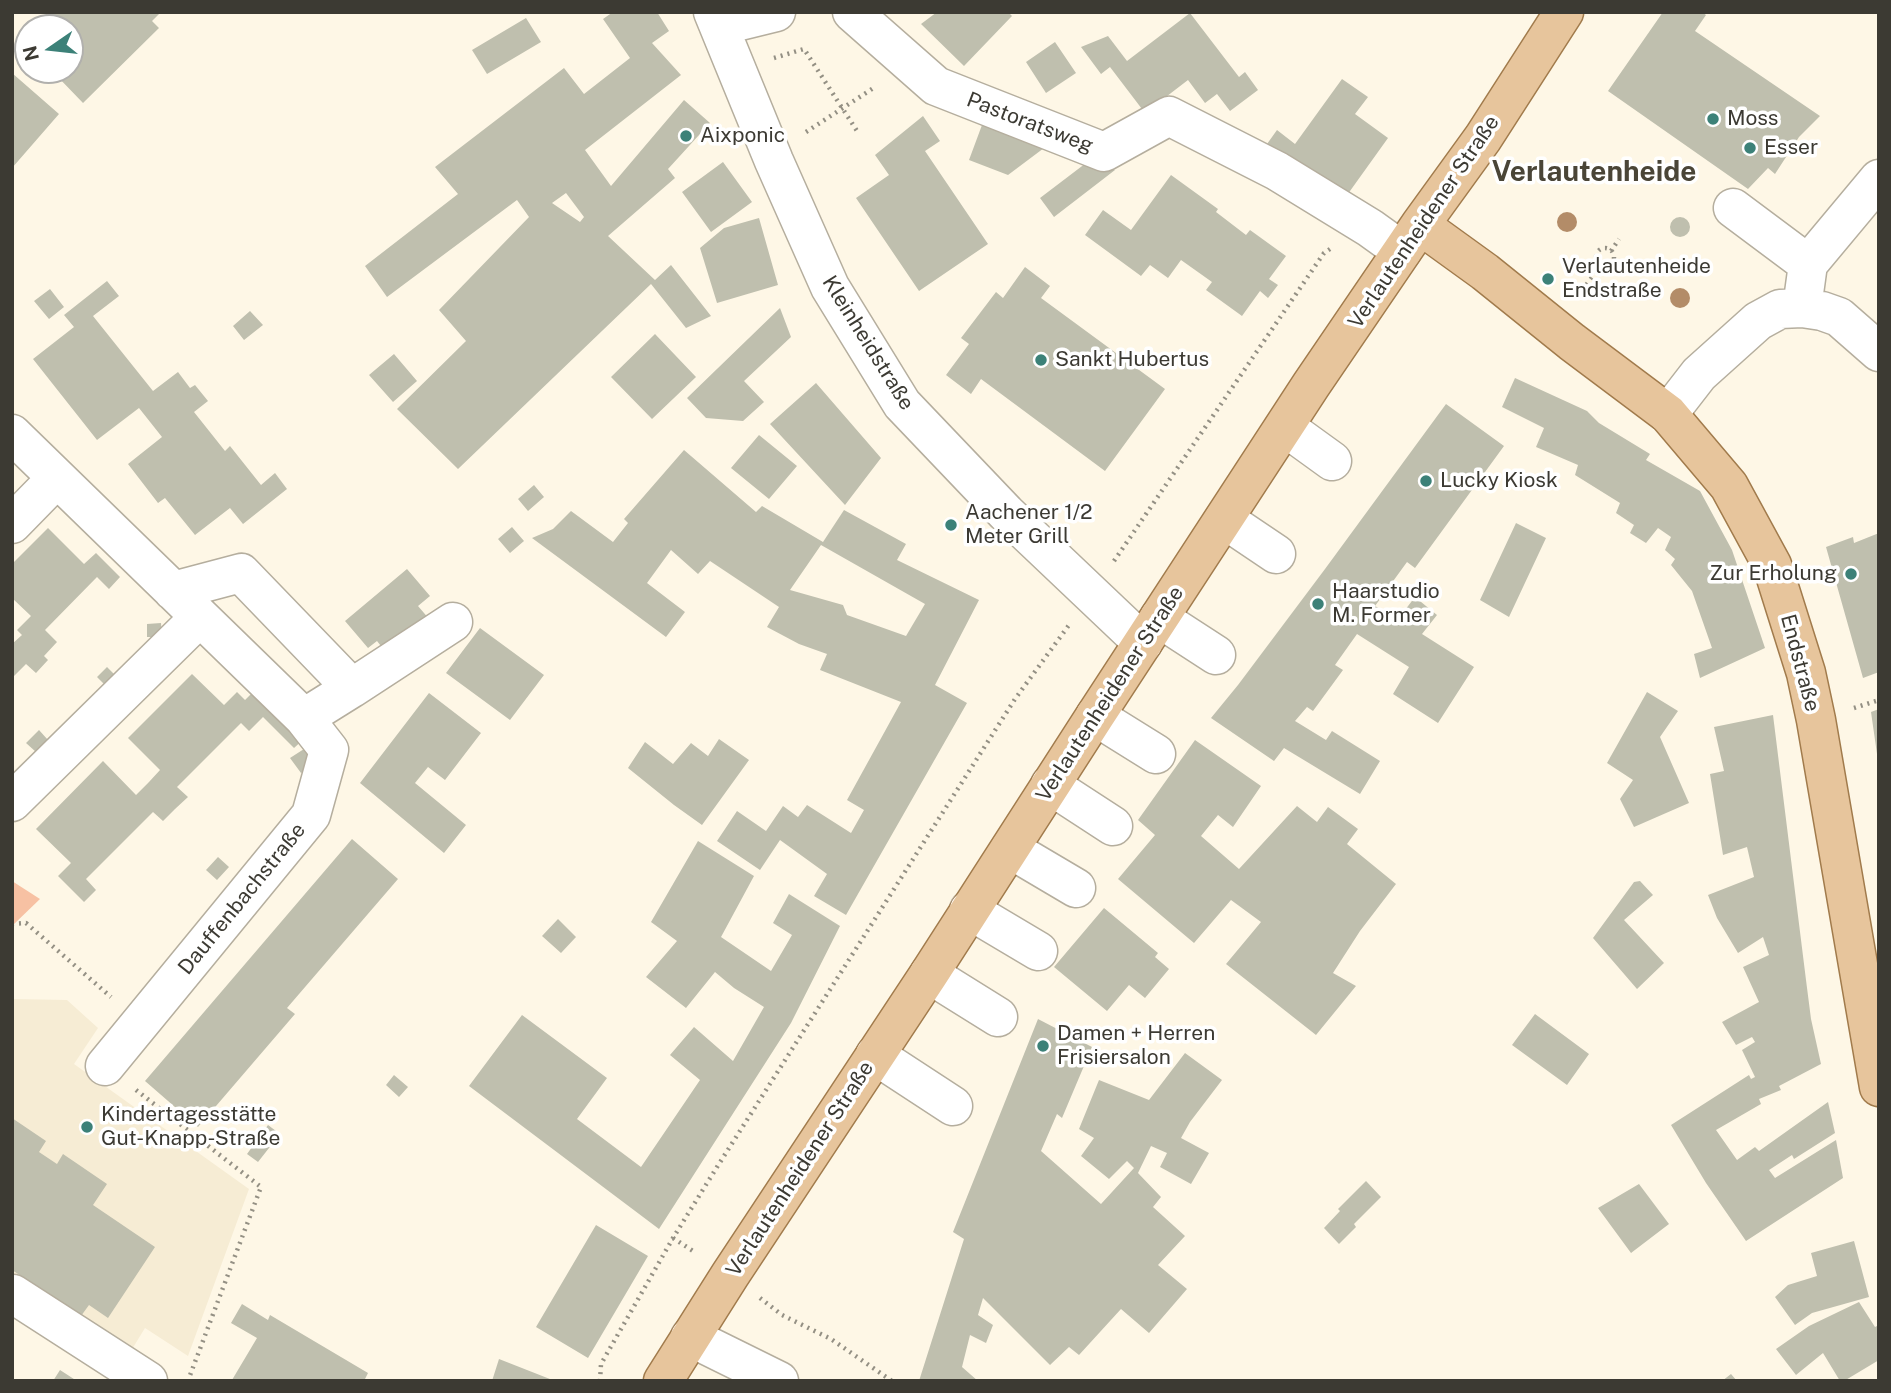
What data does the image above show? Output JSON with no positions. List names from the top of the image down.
{
  "streets": {
    "main road": ["Verlautenheidener Straße", "Endstraße"],
    "street": ["Pastoratsweg", "Kleinheidstraße", "Dauffenbachstraße"]
  },
  "crossings": [
    ["Pastoratsweg", "Verlautenheidener Straße"],
    ["Pastoratsweg", "Endstraße"],
    ["Verlautenheidener Straße", "Kleinheidstraße"],
    ["Verlautenheidener Straße", "Endstraße"]
  ],
  "districts": ["Verlautenheide"],
  "places": [
    "Moss",
    "Aixponic",
    "Esser",
    "Verlautenheide Endstraße",
    "Sankt Hubertus",
    "Lucky Kiosk",
    "Aachener 1/2 Meter Grill",
    "Zur Erholung",
    "Haarstudio M. Former",
    "Damen + Herren Frisiersalon",
    "Kindertagesstätte Gut-Knapp-Straße"
  ],
  "north": "left"
}
